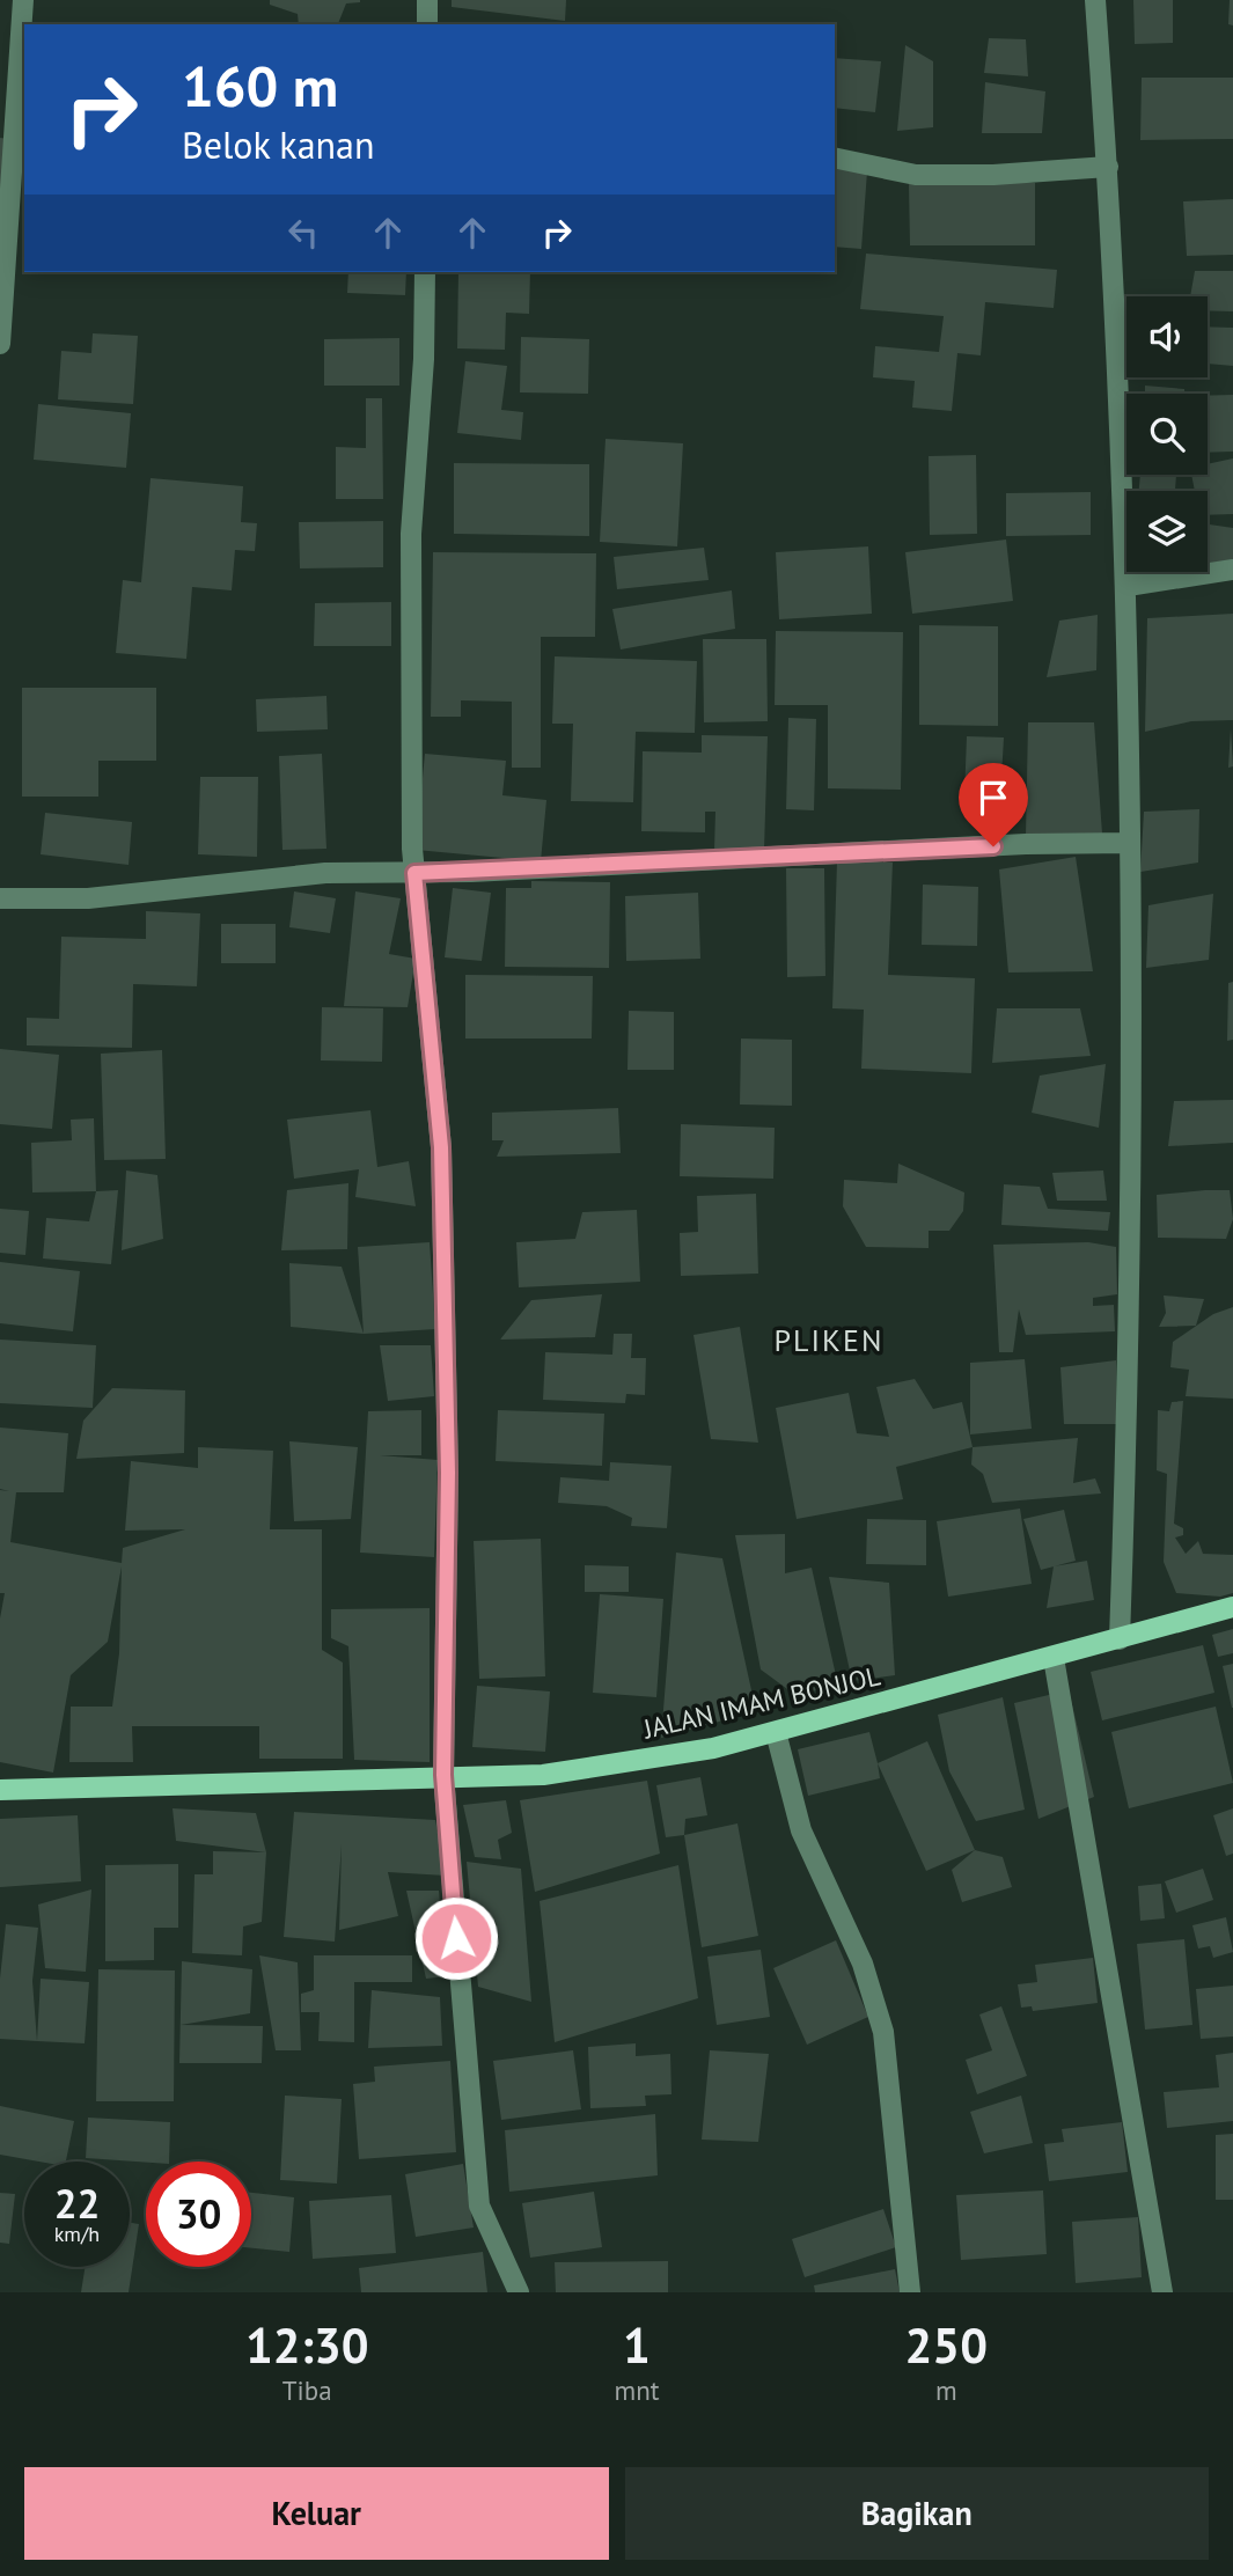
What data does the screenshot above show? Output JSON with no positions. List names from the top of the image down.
{
  "streets": {
    "main road": ["JALAN IMAM BONJOL"]
  },
  "districts": ["PLIKEN"],
  "page": {
    "turn": ["160 m", "Belok kanan"],
    "speed": "22 km/h",
    "limit": "30",
    "eta": [
      "12:30",
      "Tiba",
      "1",
      "mnt",
      "250",
      "m"
    ],
    "buttons": ["Keluar", "Bagikan"]
  }
}
